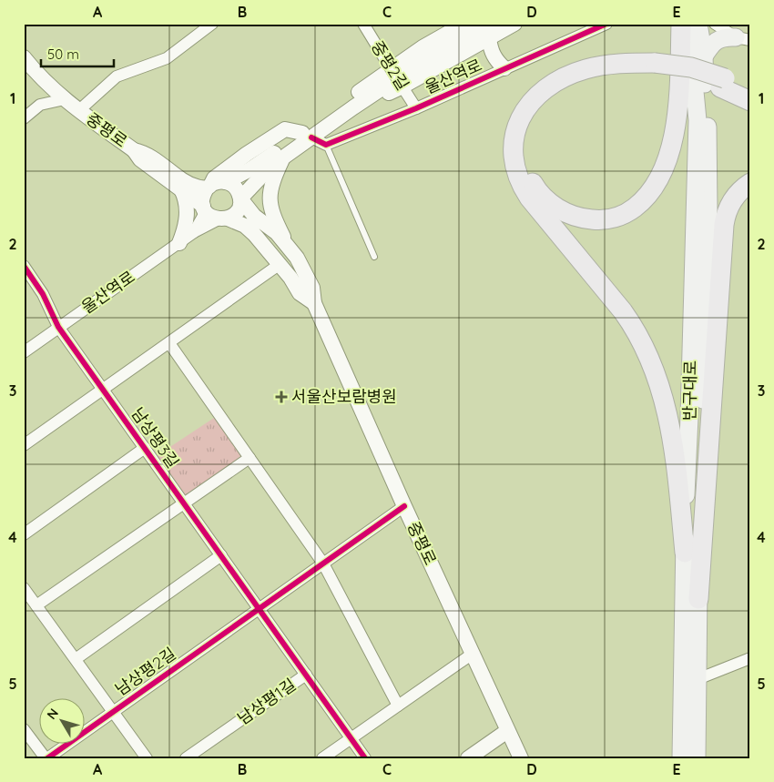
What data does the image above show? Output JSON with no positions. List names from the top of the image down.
{
  "streets": {
    "main road": ["울산역로", "중평로", "반구대로"],
    "street": [
      "중평2길",
      "남상평3길",
      "남상평2길",
      "남상평1길"
    ]
  },
  "crossings": [
    ["중평2길", "울산역로"],
    ["울산역로", "남상평3길"],
    ["중평로", "남상평2길"]
  ],
  "places": {
    "health": ["서울산보람병원"]
  },
  "scale_bar": "50 m",
  "north": "top left",
  "grid": {
    "columns": [
      "A",
      "B",
      "C",
      "D",
      "E"
    ],
    "rows": [
      "1",
      "2",
      "3",
      "4",
      "5"
    ]
  }
}
